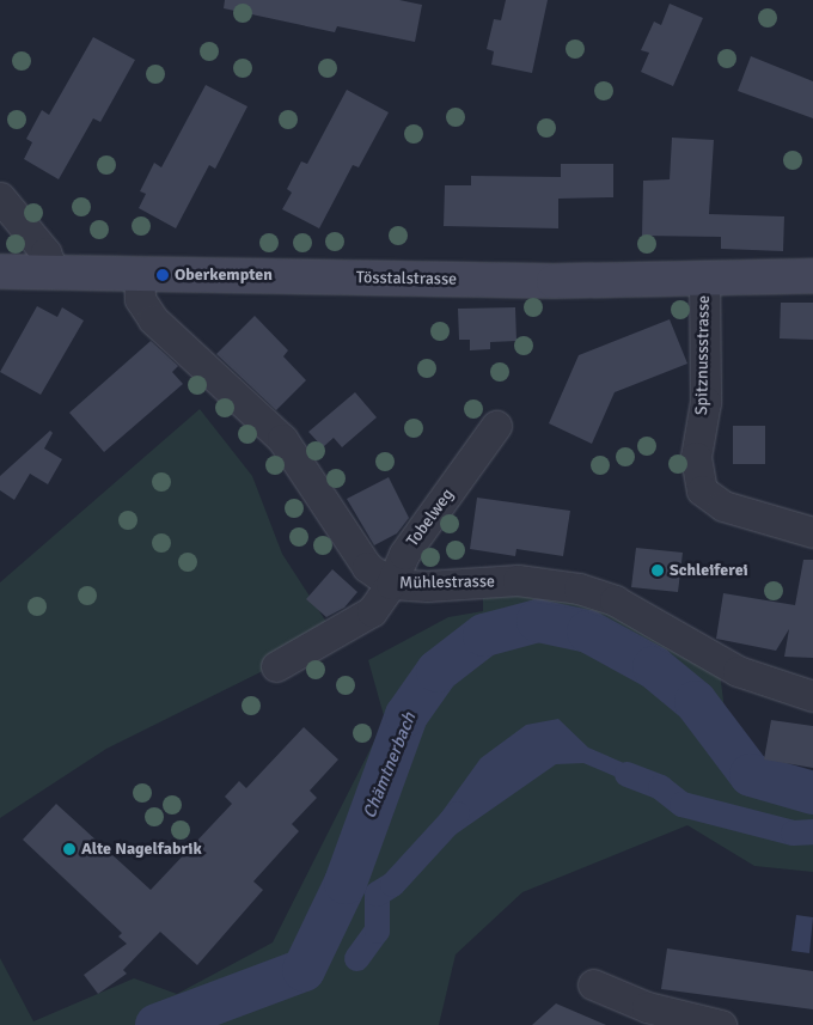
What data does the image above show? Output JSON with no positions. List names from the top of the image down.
{
  "streets": {
    "main road": ["Tösstalstrasse"],
    "street": ["Spitznussstrasse", "Tobelweg", "Mühlestrasse"]
  },
  "crossings": [
    ["Tösstalstrasse", "Spitznussstrasse"],
    ["Tösstalstrasse", "Mühlestrasse"],
    ["Tobelweg", "Mühlestrasse"]
  ],
  "water": ["Chämtnerbach"],
  "places": ["Oberkempten", "Schleiferei", "Alte Nagelfabrik"]
}
